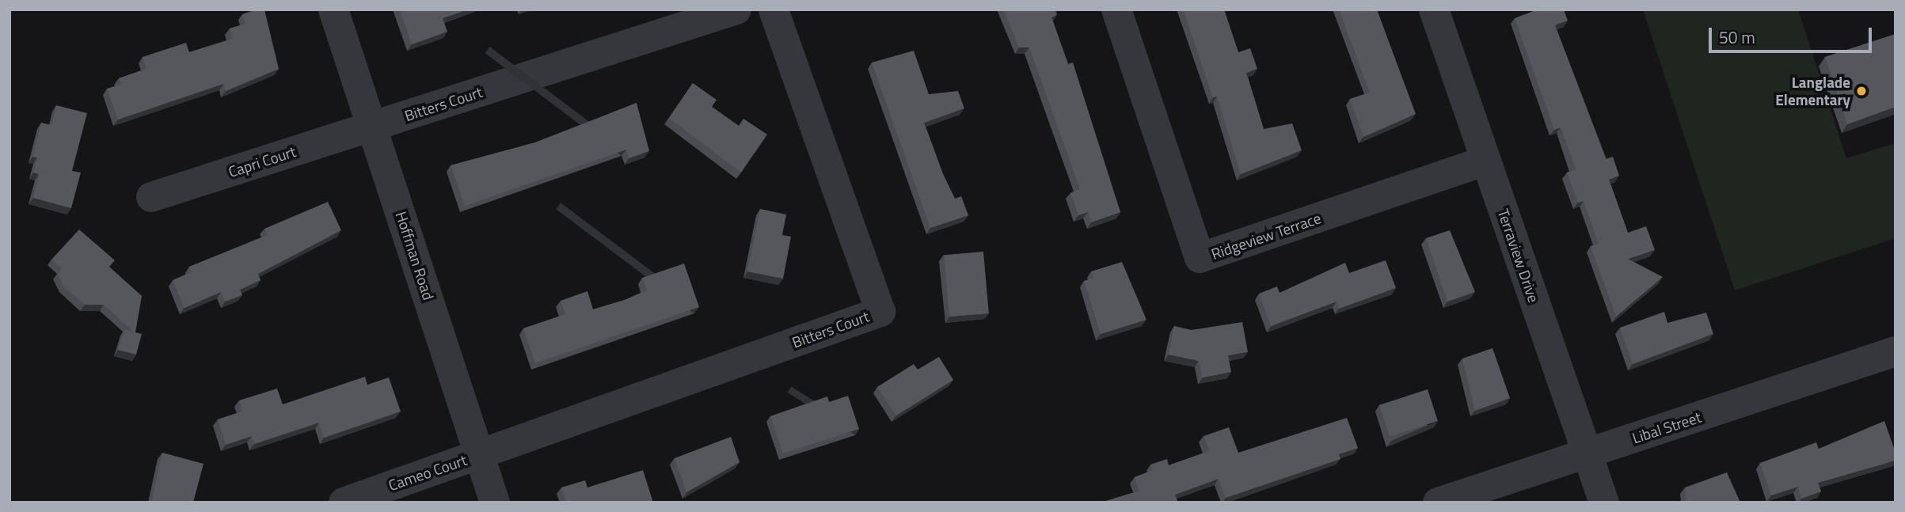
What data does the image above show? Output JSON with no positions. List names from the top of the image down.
{
  "streets": {
    "street": [
      "Bitters Court",
      "Capri Court",
      "Ridgeview Terrace",
      "Hoffman Road",
      "Terraview Drive",
      "Libal Street",
      "Cameo Court"
    ]
  },
  "crossings": [
    ["Bitters Court", "Capri Court"],
    ["Bitters Court", "Hoffman Road"],
    ["Bitters Court", "Cameo Court"],
    ["Capri Court", "Hoffman Road"],
    ["Ridgeview Terrace", "Terraview Drive"],
    ["Hoffman Road", "Cameo Court"],
    ["Terraview Drive", "Libal Street"]
  ],
  "places": ["Langlade Elementary"],
  "scale_bar": "50 m"
}
